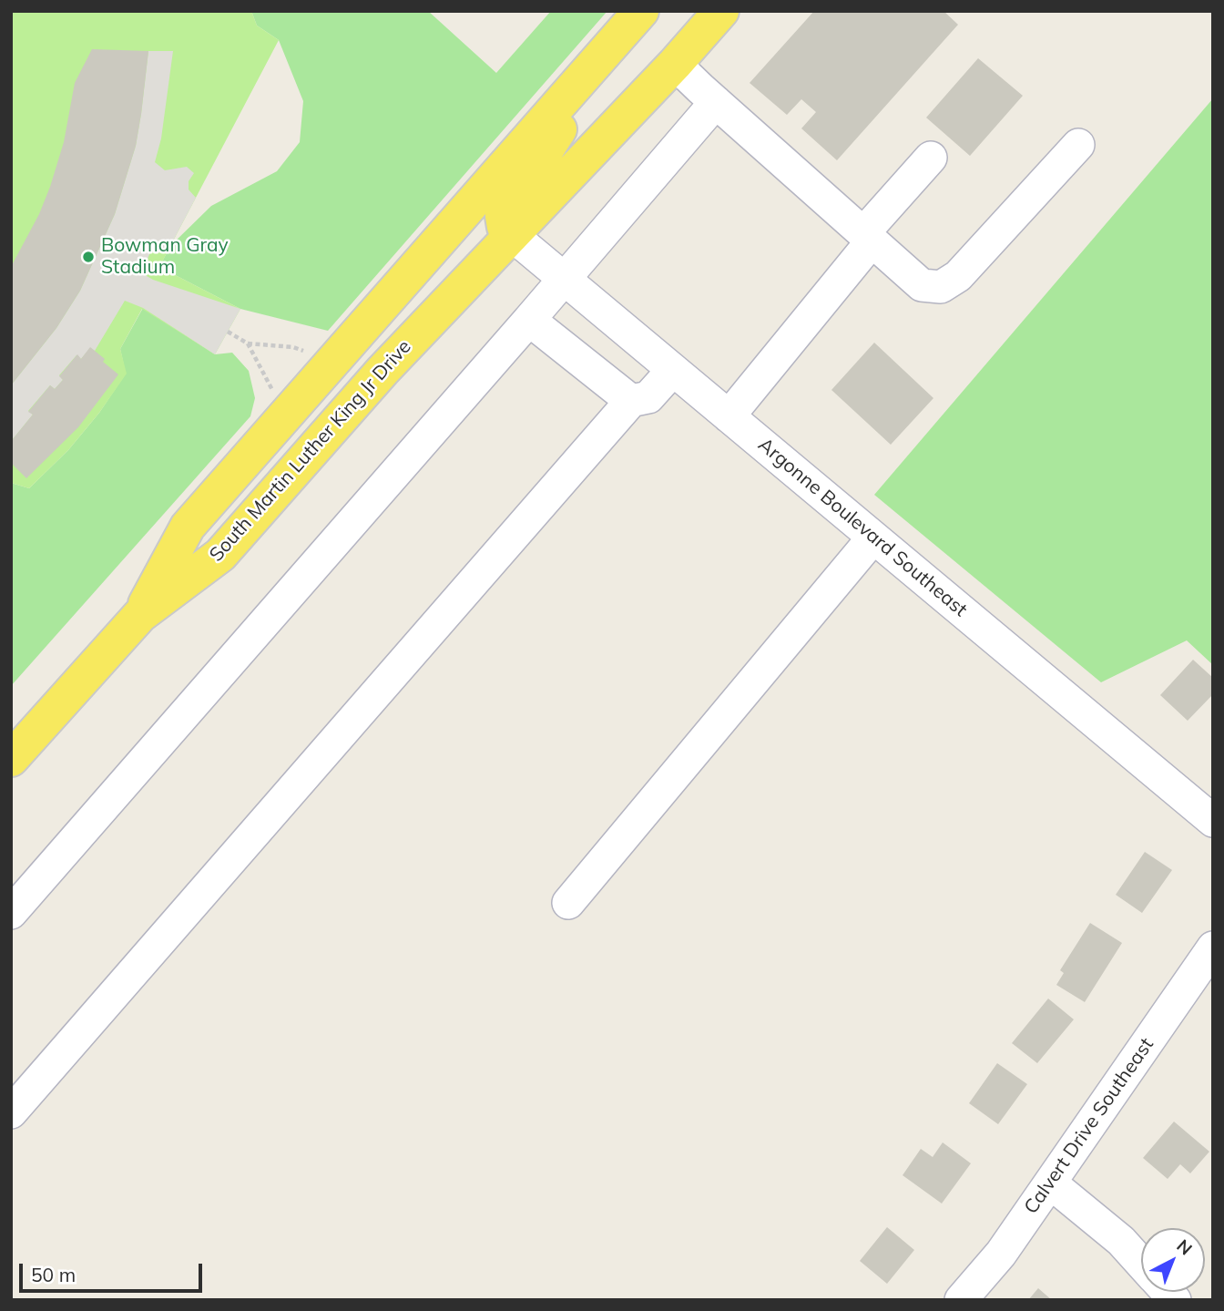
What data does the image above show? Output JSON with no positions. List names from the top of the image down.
{
  "streets": {
    "main road": ["South Martin Luther King Jr Drive"],
    "street": ["Argonne Boulevard Southeast", "Calvert Drive Southeast"]
  },
  "crossings": [
    ["South Martin Luther King Jr Drive", "Argonne Boulevard Southeast"]
  ],
  "places": ["Bowman Gray Stadium"],
  "scale_bar": "50 m",
  "north": "top right"
}
